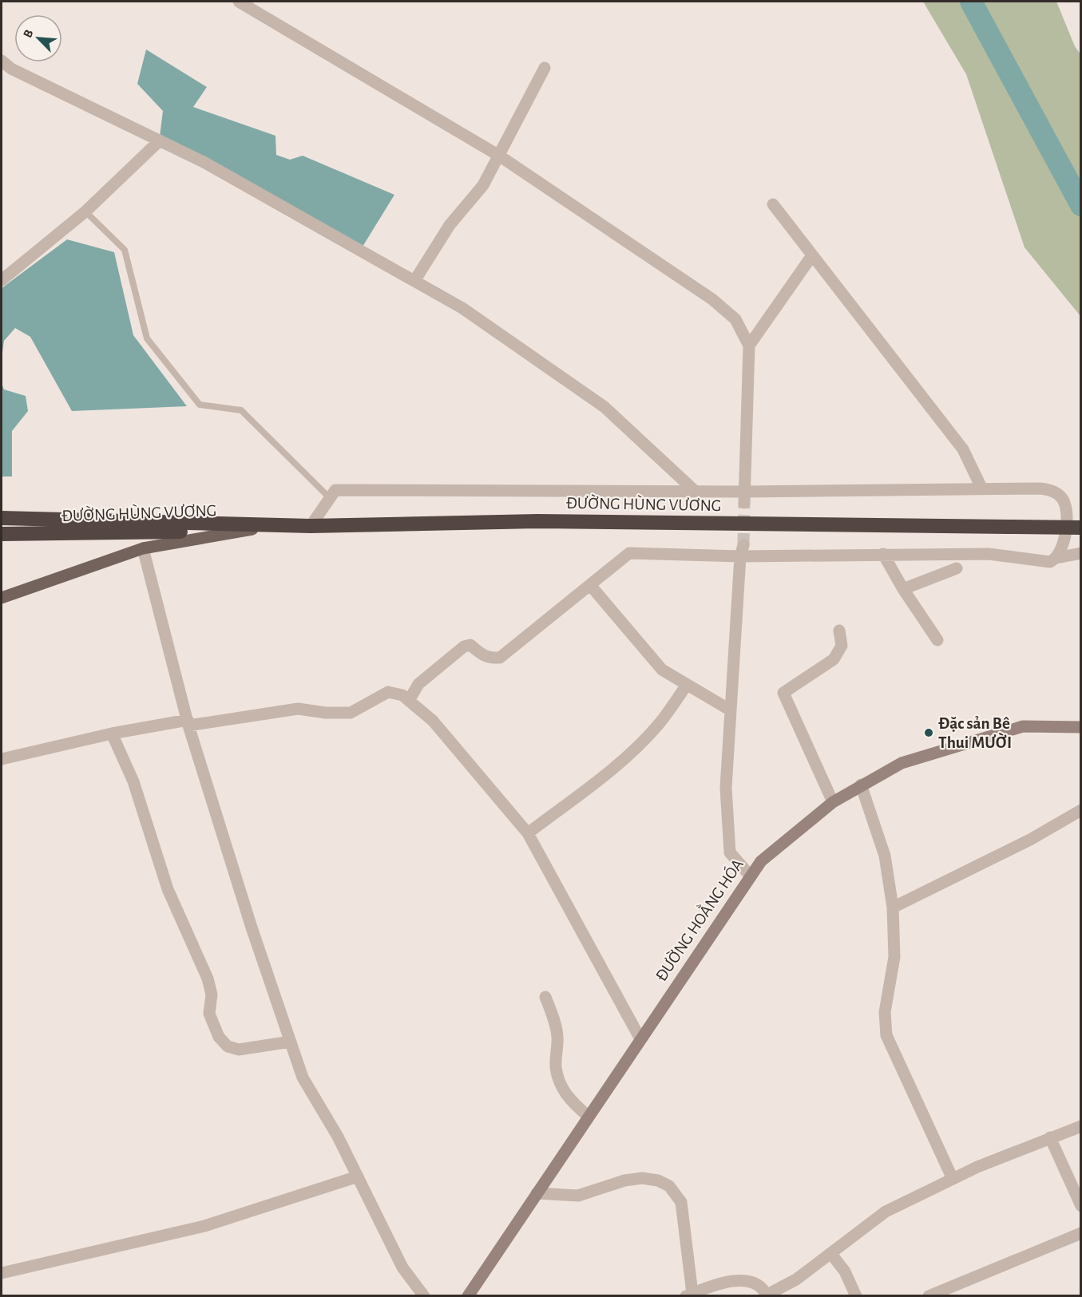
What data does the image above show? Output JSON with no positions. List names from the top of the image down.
{
  "streets": {
    "highway": ["ĐƯỜNG HÙNG VƯƠNG"],
    "main road": ["ĐƯỜNG HOẰNG HÓA"]
  },
  "places": ["Đặc sản Bê Thui MƯỜI"],
  "north": "top left"
}
